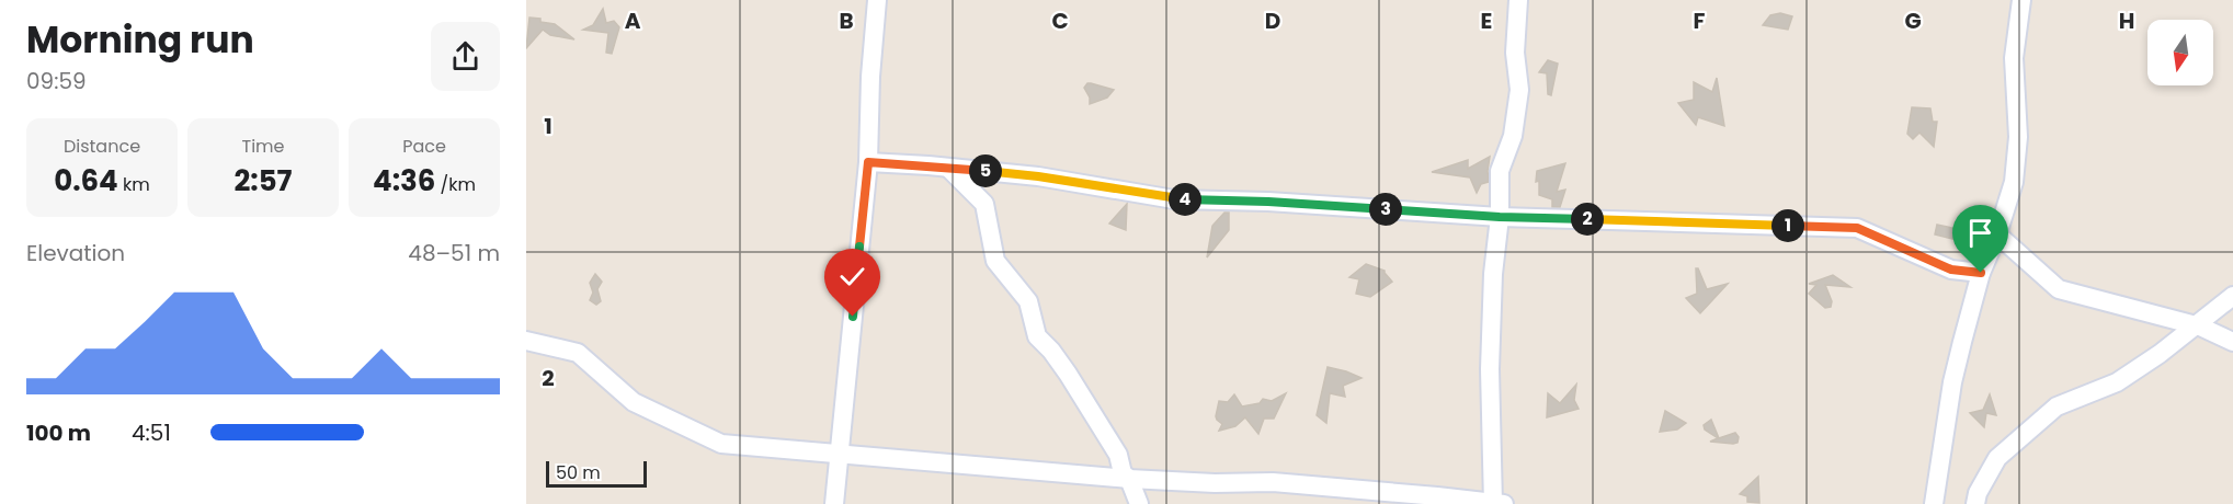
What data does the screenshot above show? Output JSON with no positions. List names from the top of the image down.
{
  "scale_bar": "50 m",
  "north": "bottom",
  "page": {
    "heading": ["Morning run", "09:59"],
    "stats": [
      ["Distance", "0.64 km"],
      ["Time", "2:57"],
      ["Pace", "4:36 /km"]
    ],
    "pins": [
      "5",
      "4",
      "3",
      "2",
      "1"
    ],
    "chart": ["Elevation", "48–51 m"],
    "list": [
      {
        "name": "100 m",
        "note": "4:51"
      }
    ],
    "scale": "50 m"
  },
  "grid": {
    "columns": [
      "A",
      "B",
      "C",
      "D",
      "E",
      "F",
      "G",
      "H"
    ],
    "rows": ["1", "2"]
  }
}
